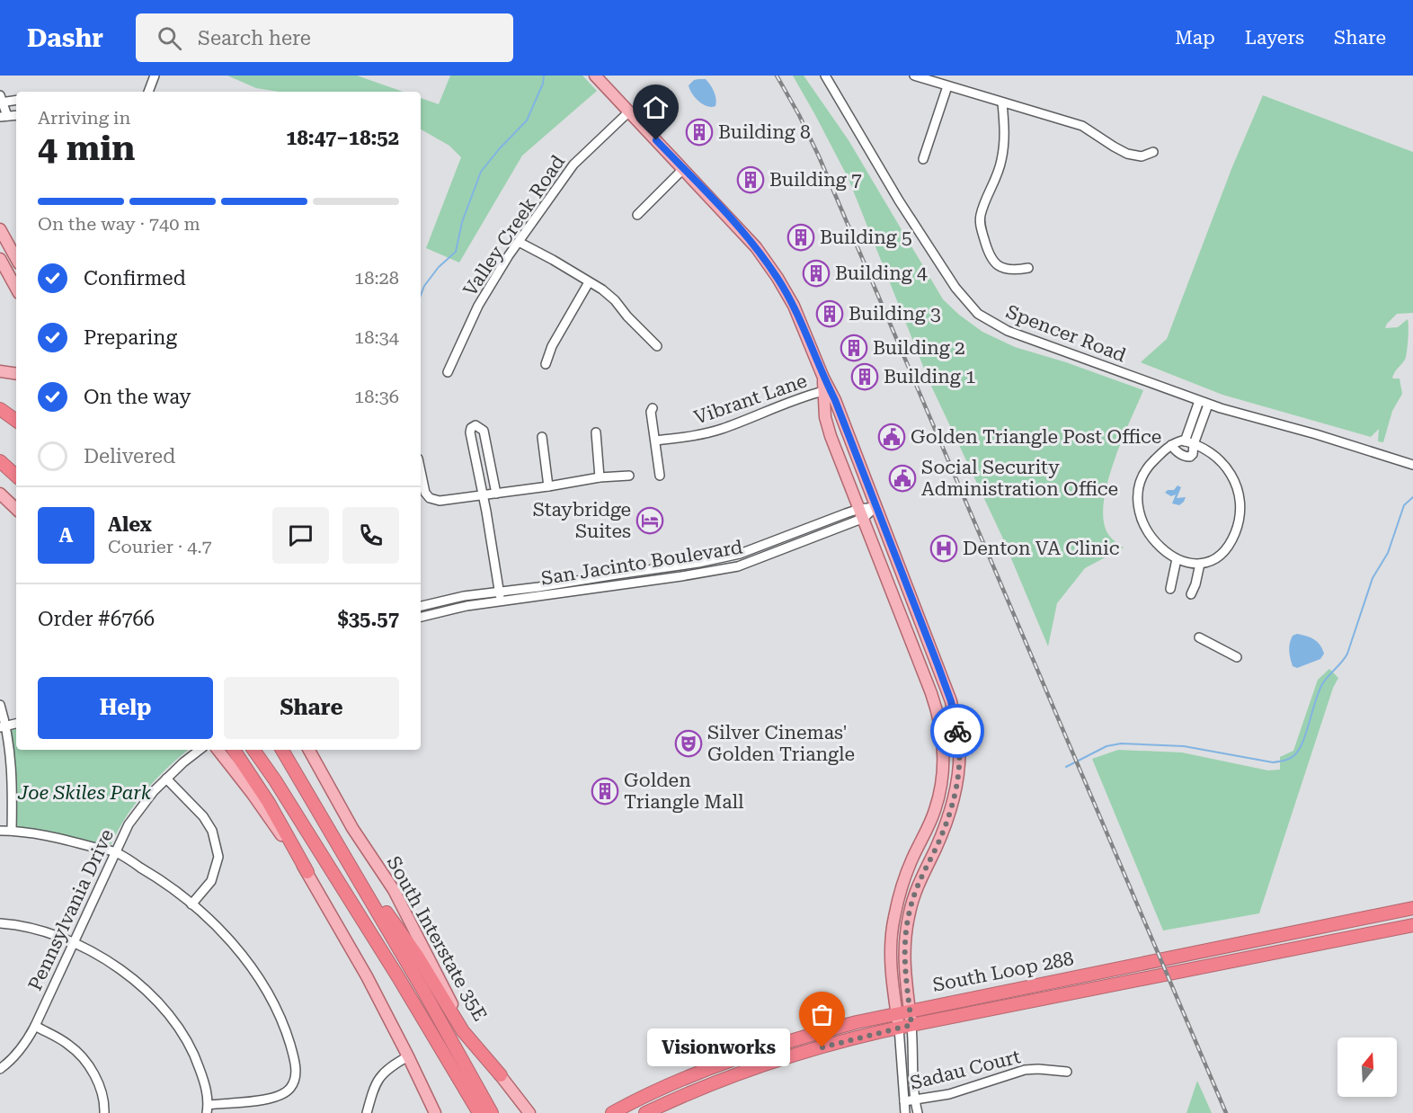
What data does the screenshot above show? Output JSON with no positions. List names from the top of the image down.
{
  "streets": {
    "highway": ["South Loop 288"],
    "main road": ["South Interstate 35E"],
    "street": [
      "Valley Creek Road",
      "Spencer Road",
      "Vibrant Lane",
      "San Jacinto Boulevard",
      "Pennsylvania Drive",
      "Sadau Court"
    ]
  },
  "parks": ["Joe Skiles Park"],
  "places": {
    "building": [
      "Building 8",
      "Building 7",
      "Building 5",
      "Building 4",
      "Building 3",
      "Building 2",
      "Building 1",
      "Golden Triangle Mall"
    ],
    "public building": ["Golden Triangle Post Office", "Social Security Administration Office"],
    "hotel": ["Staybridge Suites"],
    "hospital": ["Denton VA Clinic"],
    "theatre": ["Silver Cinemas' Golden Triangle"],
    "other": ["Visionworks"]
  },
  "north": "top",
  "page": {
    "header": "Dashr",
    "search": "Search here",
    "nav": ["Map", "Layers", "Share"],
    "heading": ["4 min", "Arriving in", "18:47–18:52"],
    "panel": [
      "Alex",
      "Courier · 4.7",
      "Order #6766",
      "$35.57"
    ],
    "bar": "On the way · 740 m",
    "list": [
      ["Confirmed", "18:28"],
      ["Preparing", "18:34"],
      ["On the way", "18:36"],
      "Delivered"
    ],
    "round": "A",
    "buttons": ["Help", "Share"],
    "bubble": "Visionworks"
  }
}
